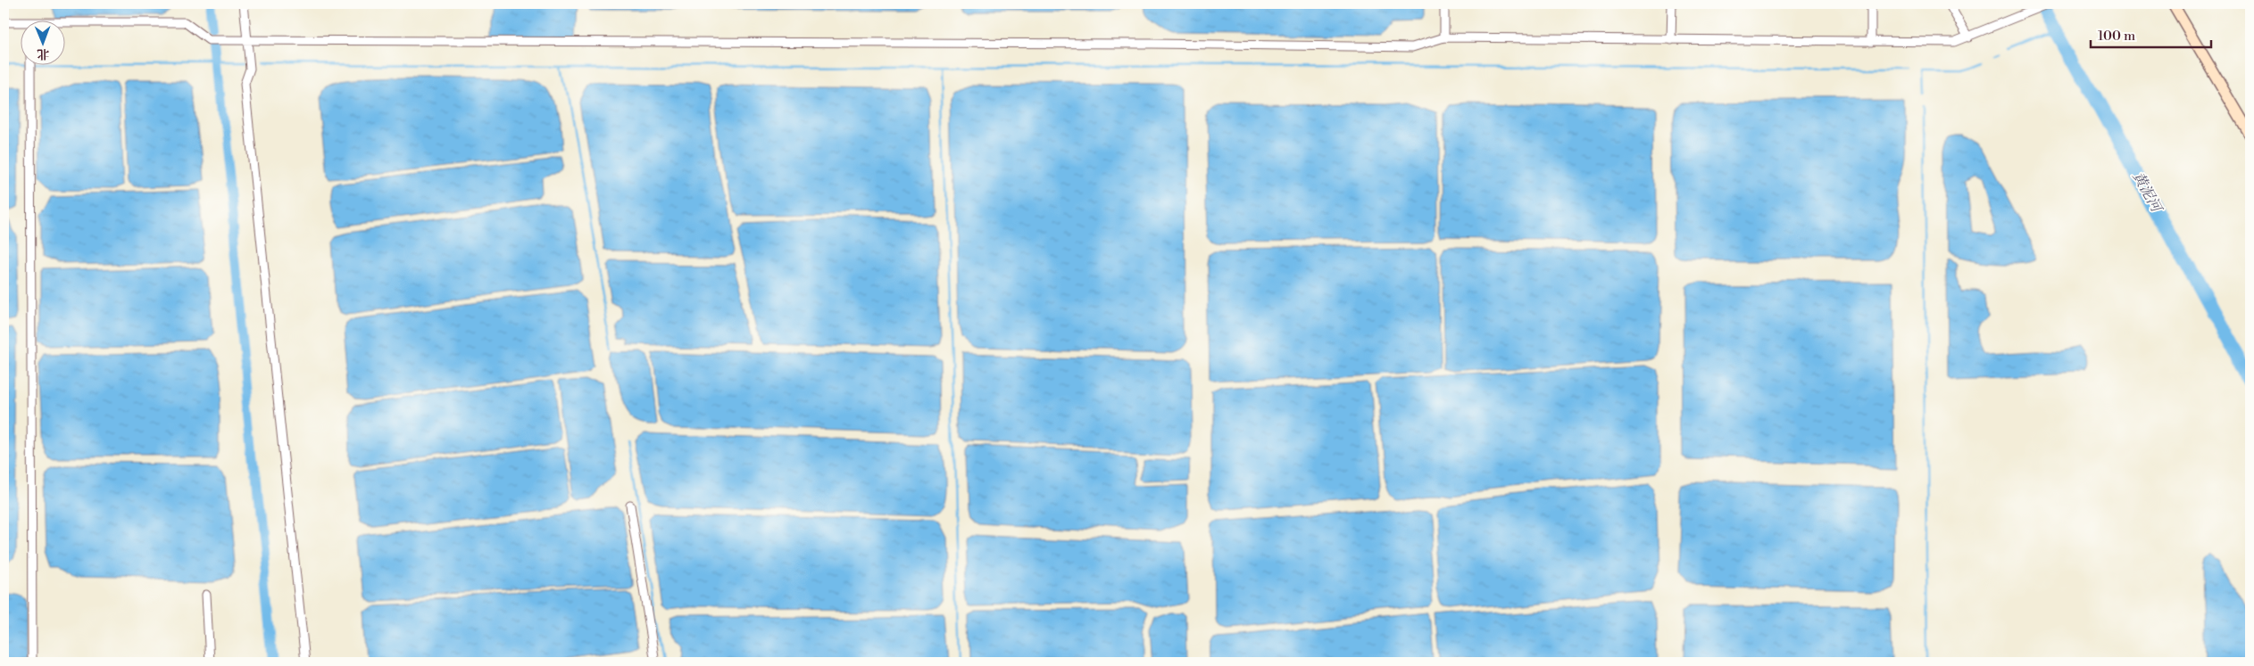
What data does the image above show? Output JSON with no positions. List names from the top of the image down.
{
  "water": ["黄泥河"],
  "scale_bar": "100 m",
  "north": "bottom"
}
